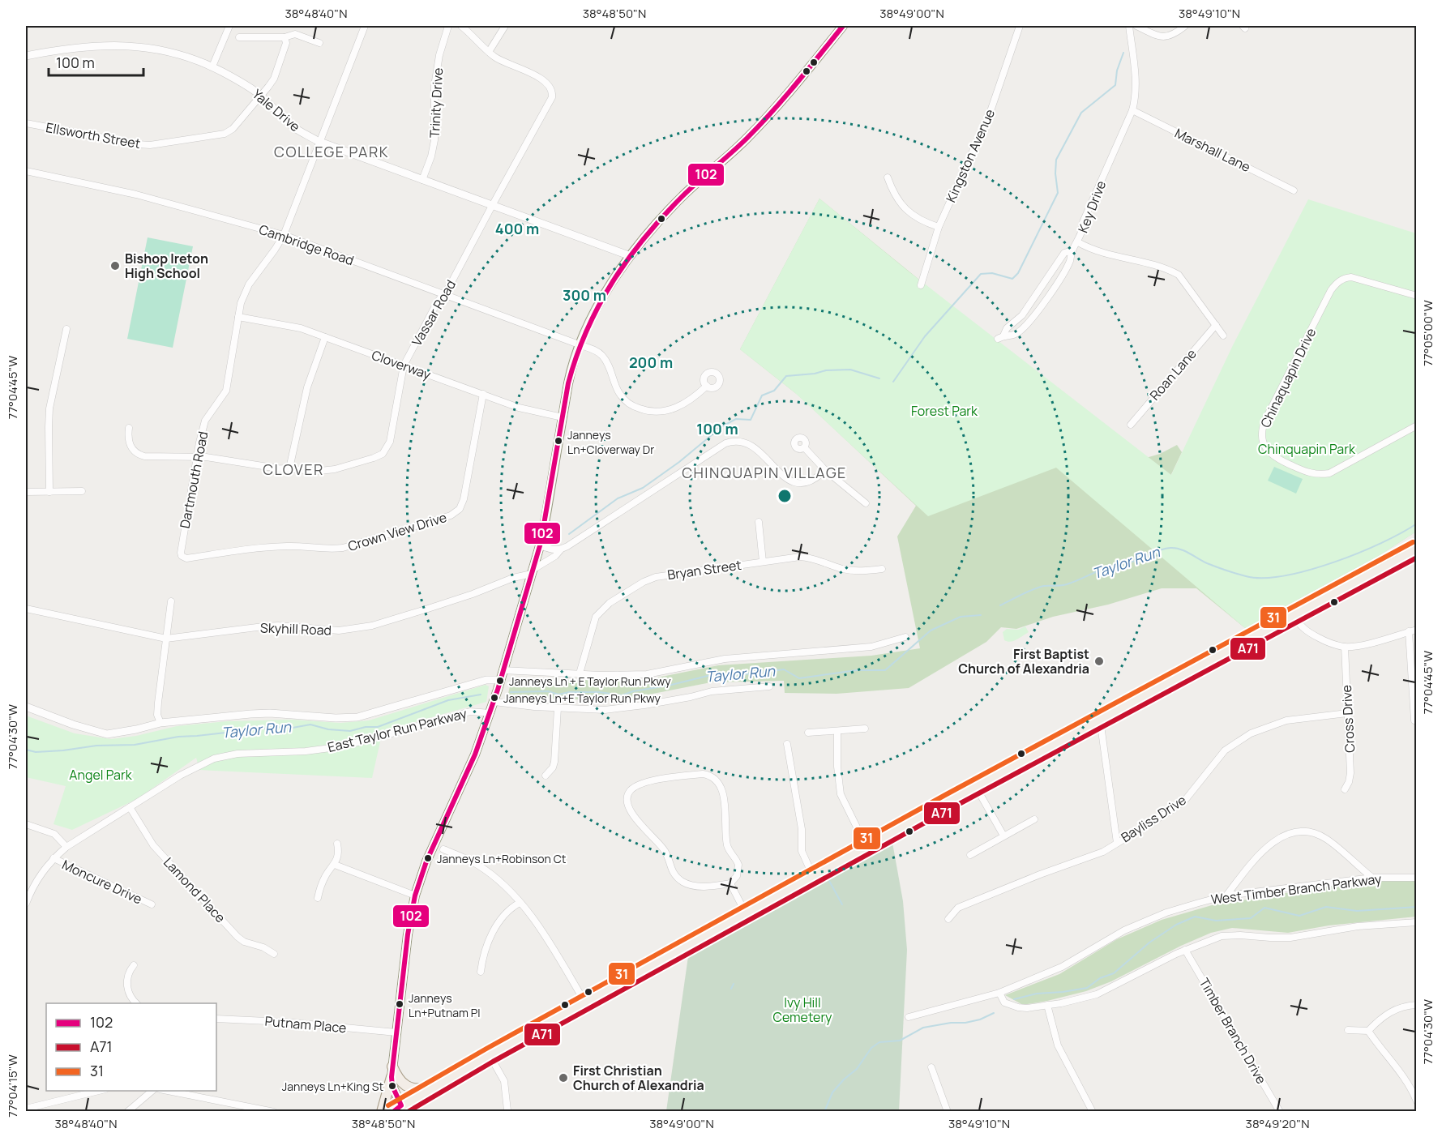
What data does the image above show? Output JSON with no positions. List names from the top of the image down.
{
  "streets": {
    "street": [
      "Trinity Drive",
      "Yale Drive",
      "Ellsworth Street",
      "Marshall Lane",
      "Kingston Avenue",
      "Key Drive",
      "Cambridge Road",
      "Vassar Road",
      "Cloverway",
      "Roan Lane",
      "Chinaquapin Drive",
      "Dartmouth Road",
      "Crown View Drive",
      "Bryan Street",
      "Skyhill Road",
      "Cross Drive",
      "East Taylor Run Parkway",
      "Bayliss Drive",
      "Moncure Drive",
      "West Timber Branch Parkway",
      "Lamond Place",
      "Putnam Place",
      "Timber Branch Drive"
    ]
  },
  "crossings": [
    ["Trinity Drive", "Yale Drive"],
    ["Yale Drive", "Ellsworth Street"],
    ["Yale Drive", "Vassar Road"],
    ["Yale Drive", "Dartmouth Road"],
    ["Marshall Lane", "Key Drive"],
    ["Key Drive", "Roan Lane"],
    ["Cambridge Road", "Vassar Road"],
    ["Cambridge Road", "Dartmouth Road"],
    ["Vassar Road", "Cloverway"],
    ["Vassar Road", "Dartmouth Road"],
    ["Cloverway", "Dartmouth Road"],
    ["Cloverway", "Crown View Drive"],
    ["Dartmouth Road", "Crown View Drive"],
    ["Cross Drive", "Bayliss Drive"],
    ["East Taylor Run Parkway", "Moncure Drive"],
    ["East Taylor Run Parkway", "Lamond Place"]
  ],
  "districts": ["COLLEGE PARK", "CLOVER", "CHINQUAPIN VILLAGE"],
  "water": ["Taylor Run"],
  "parks": [
    "Forest Park",
    "Chinquapin Park",
    "Angel Park",
    "Ivy Hill Cemetery"
  ],
  "places": [
    "Bishop Ireton High School",
    "Janneys Ln+Cloverway Dr",
    "First Baptist Church of Alexandria",
    "Janneys Ln + E Taylor Run Pkwy",
    "Janneys Ln+E Taylor Run Pkwy",
    "Janneys Ln+Robinson Ct",
    "Janneys Ln+Putnam Pl",
    "First Christian Church of Alexandria",
    "Janneys Ln+King St"
  ],
  "lines": ["transit line 102", "transit line 31", "transit line A71"],
  "legend": ["102", "A71", "31"],
  "scale_bar": "100 m",
  "coordinates": [
    "38°48'40\"N",
    "38°48'50\"N",
    "38°49'00\"N",
    "38°49'10\"N",
    "77°05'00\"W",
    "77°04'45\"W",
    "77°04'30\"W",
    "77°04'15\"W",
    "38°49'20\"N"
  ],
  "rings": [
    "400 m",
    "300 m",
    "200 m",
    "100 m"
  ]
}
